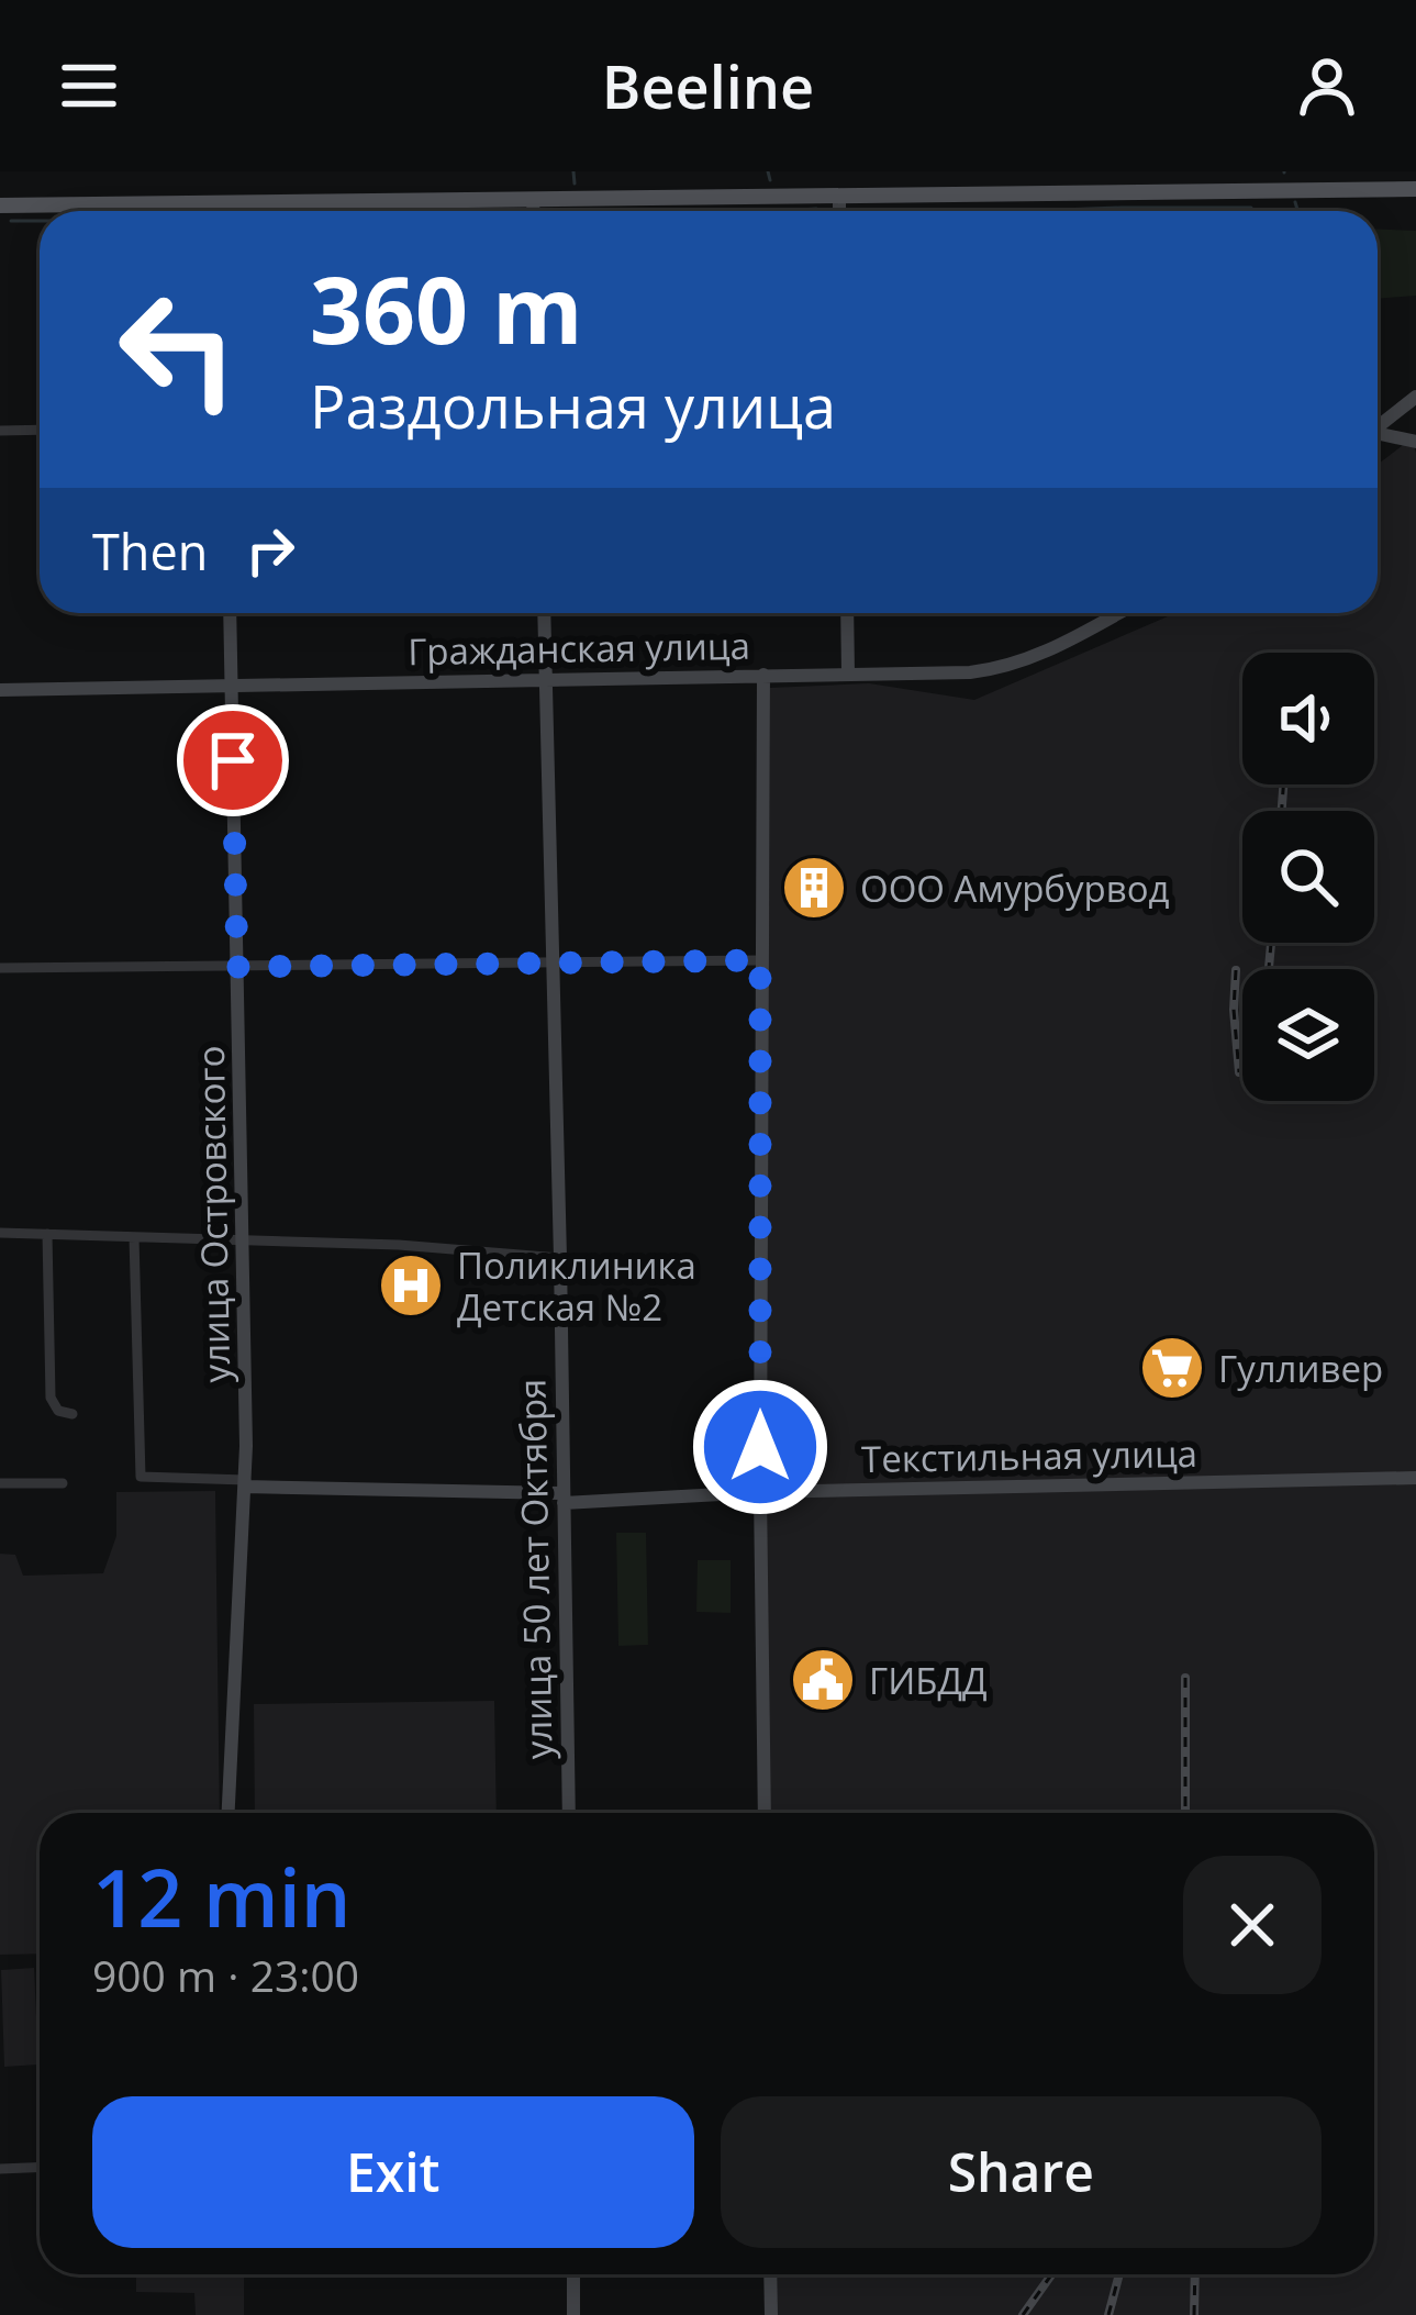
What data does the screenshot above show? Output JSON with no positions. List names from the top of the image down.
{
  "streets": {
    "street": [
      "Гражданская улица",
      "улица Островского",
      "Текстильная улица",
      "улица 50 лет Октября"
    ]
  },
  "crossings": [
    ["Гражданская улица", "улица Островского"],
    ["Гражданская улица", "улица 50 лет Октября"],
    ["улица Островского", "Текстильная улица"],
    ["Текстильная улица", "улица 50 лет Октября"]
  ],
  "places": {
    "building": ["ООО Амурбурвод"],
    "hospital": ["Поликлиника Детская №2"],
    "supermarket": ["Гулливер"],
    "public building": ["ГИБДД"]
  },
  "page": {
    "header": "Beeline",
    "turn": ["360 m", "Раздольная улица"],
    "then": "Then",
    "heading": ["12 min", "900 m · 23:00"],
    "buttons": ["Exit", "Share"]
  }
}
